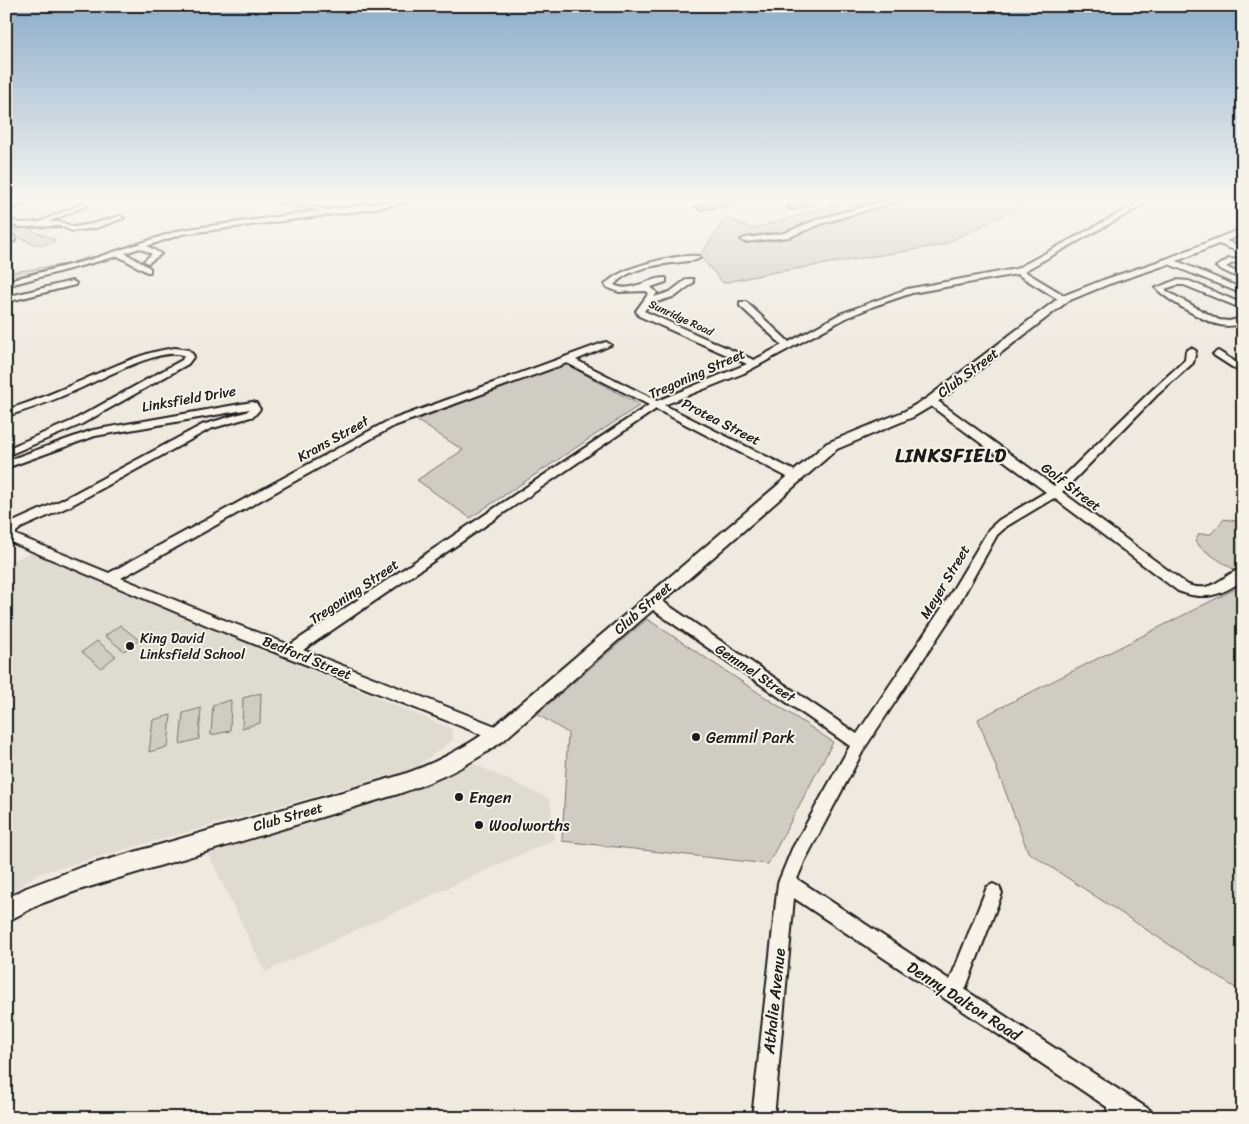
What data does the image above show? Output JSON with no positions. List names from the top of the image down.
{
  "streets": {
    "main road": ["Club Street"],
    "street": [
      "Sunridge Road",
      "Tregoning Street",
      "Linksfield Drive",
      "Protea Street",
      "Krans Street",
      "Golf Street",
      "Meyer Street",
      "Bedford Street",
      "Gemmel Street",
      "Athalie Avenue",
      "Denny Dalton Road"
    ]
  },
  "crossings": [
    ["Sunridge Road", "Tregoning Street"],
    ["Club Street", "Protea Street"],
    ["Club Street", "Golf Street"],
    ["Club Street", "Bedford Street"],
    ["Club Street", "Gemmel Street"],
    ["Tregoning Street", "Protea Street"],
    ["Tregoning Street", "Bedford Street"],
    ["Linksfield Drive", "Bedford Street"],
    ["Protea Street", "Krans Street"],
    ["Krans Street", "Bedford Street"],
    ["Golf Street", "Meyer Street"],
    ["Meyer Street", "Gemmel Street"],
    ["Meyer Street", "Athalie Avenue"],
    ["Meyer Street", "Denny Dalton Road"],
    ["Athalie Avenue", "Denny Dalton Road"]
  ],
  "districts": ["LINKSFIELD"],
  "places": [
    "King David Linksfield School",
    "Gemmil Park",
    "Engen",
    "Woolworths"
  ]
}
